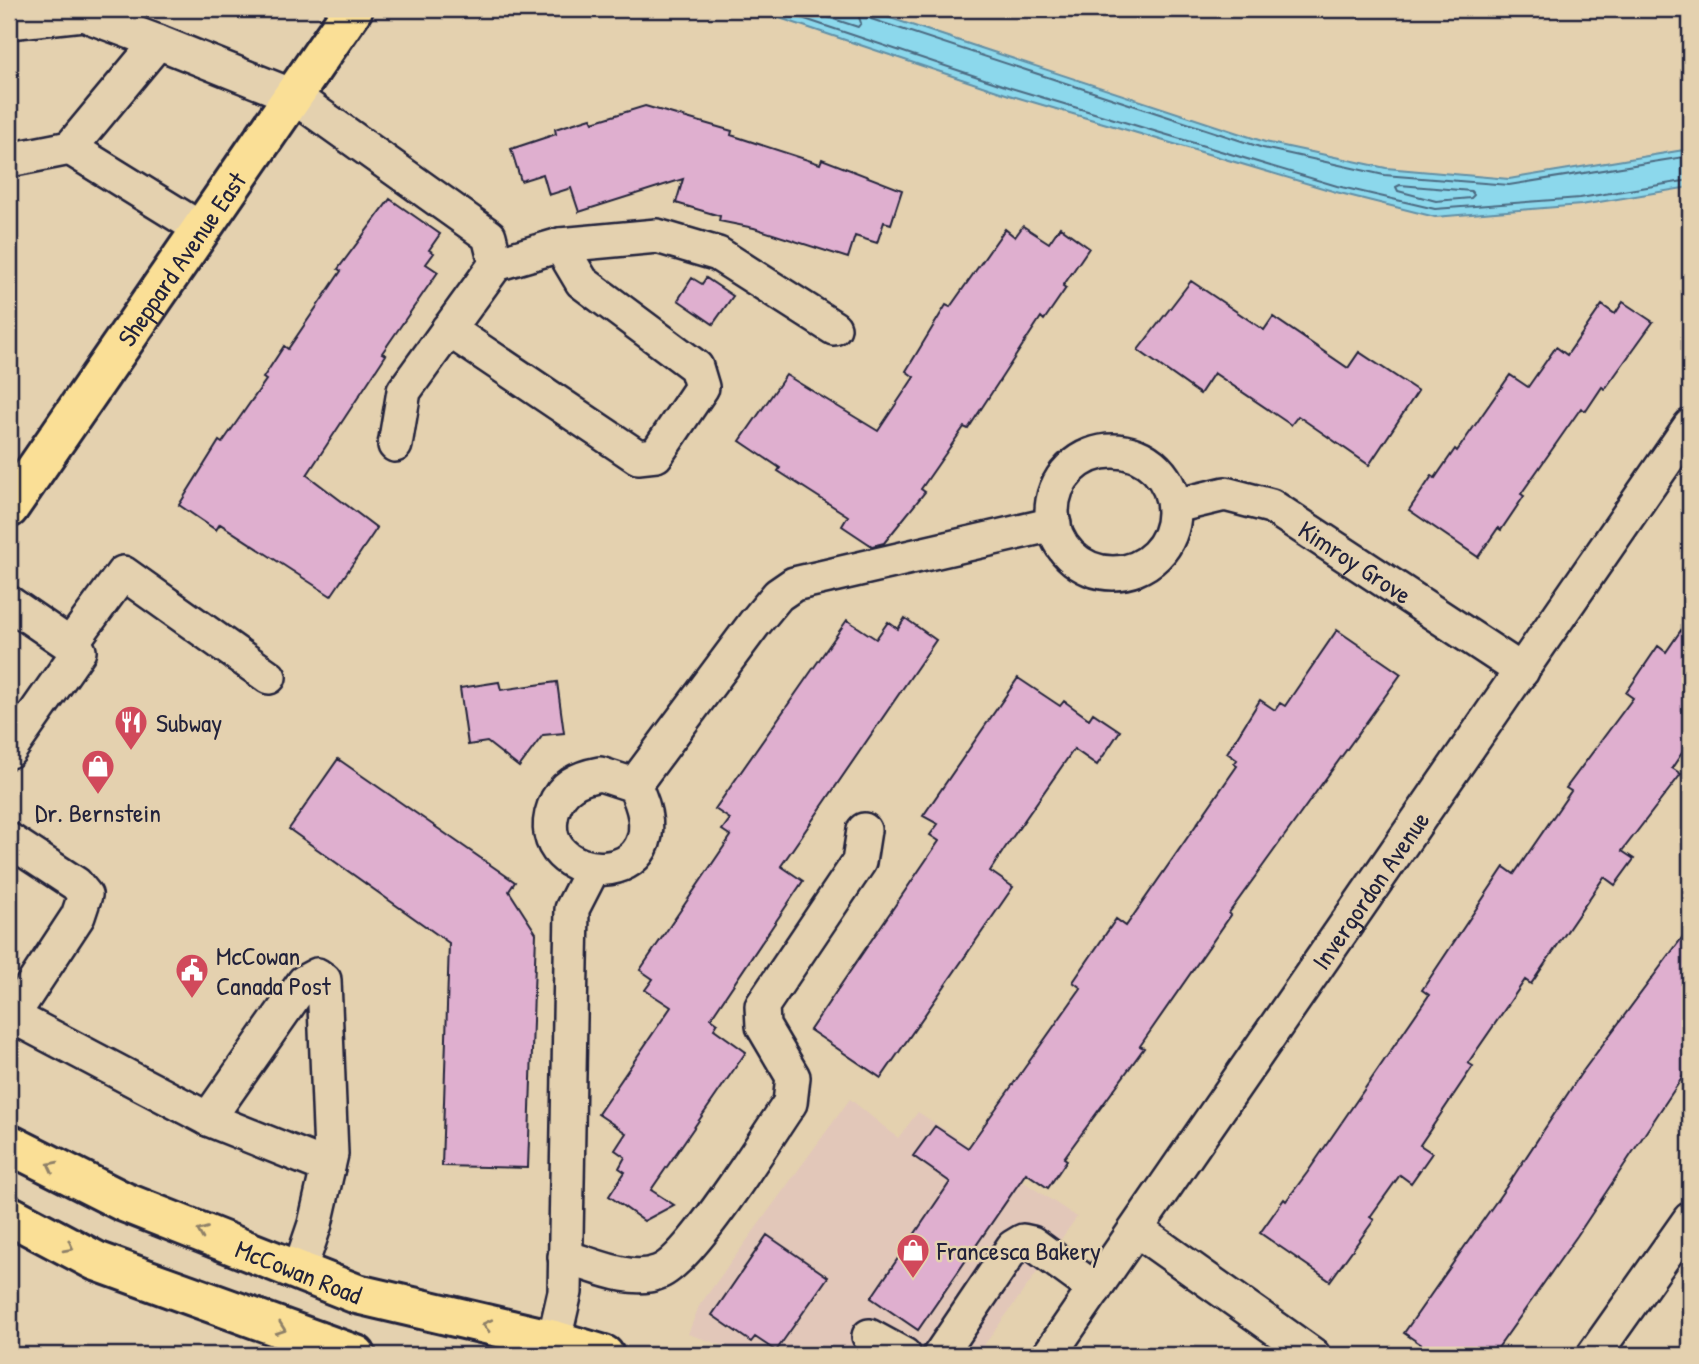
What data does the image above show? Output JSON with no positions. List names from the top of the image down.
{
  "streets": {
    "main road": ["Sheppard Avenue East", "McCowan Road"],
    "street": ["Kimroy Grove", "Invergordon Avenue"]
  },
  "crossings": [
    ["Kimroy Grove", "Invergordon Avenue"]
  ],
  "places": {
    "restaurant": ["Subway"],
    "shop": ["Dr. Bernstein", "Francesca Bakery"],
    "public building": ["McCowan Canada Post"]
  }
}
